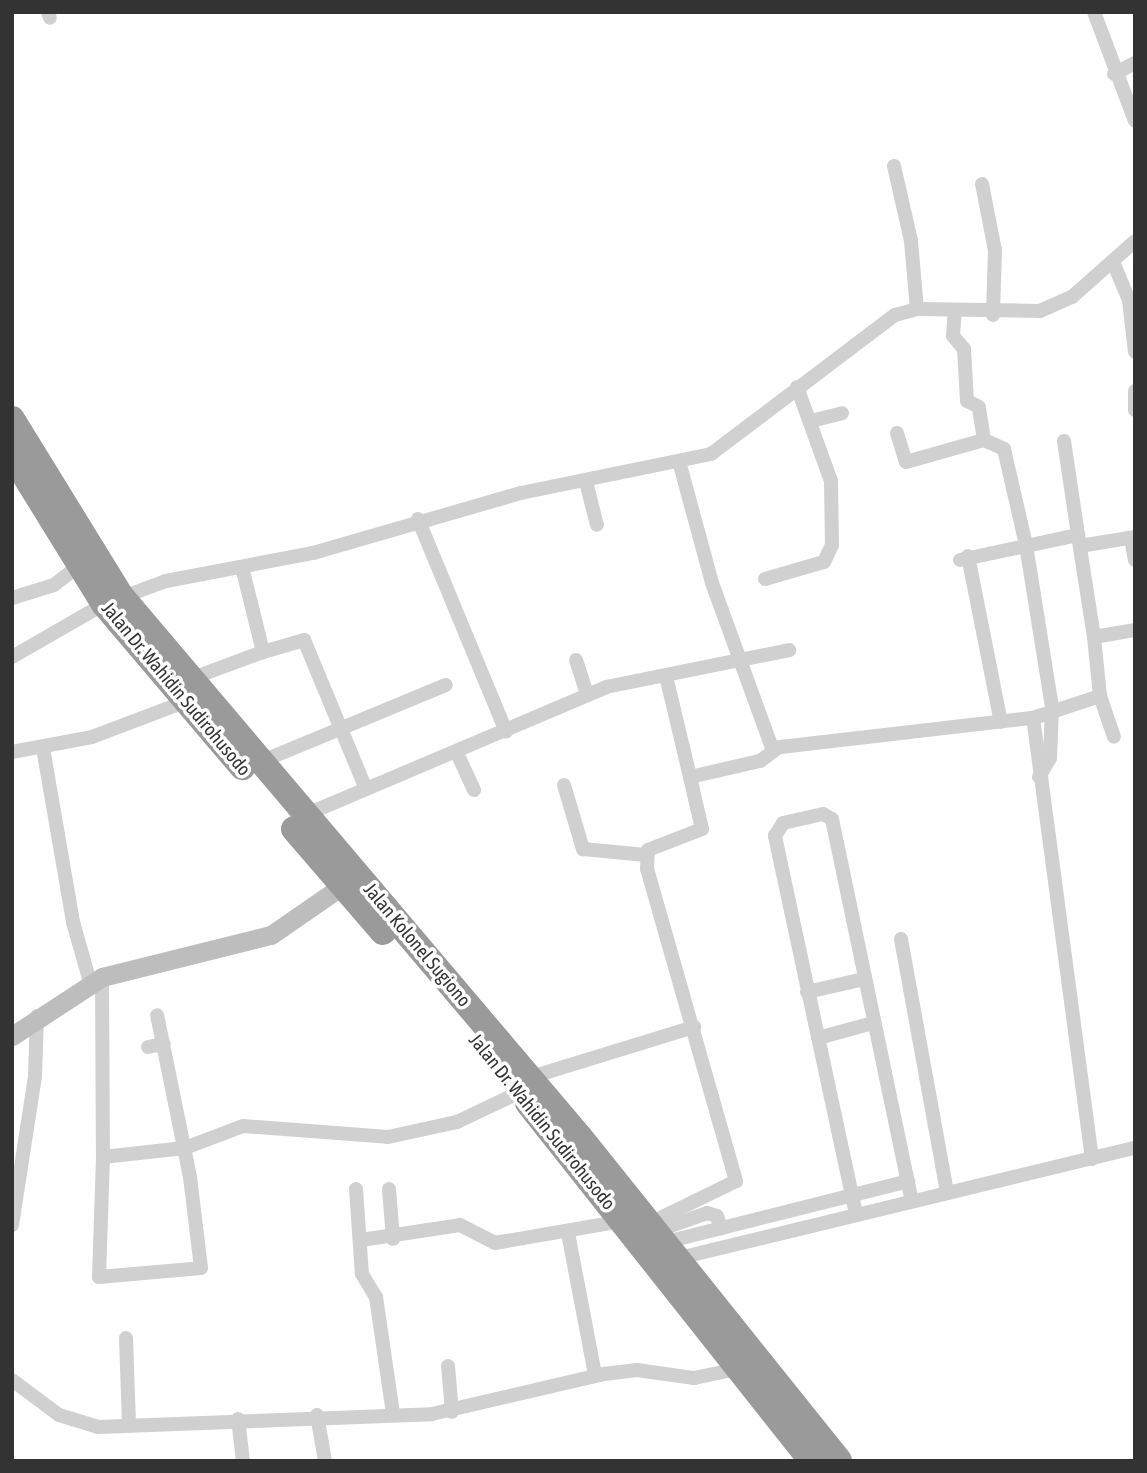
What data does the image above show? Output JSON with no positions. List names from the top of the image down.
{
  "streets": {
    "highway": ["Jalan Dr. Wahidin Sudirohusodo", "Jalan Kolonel Sugiono"]
  },
  "crossings": [
    ["Jalan Dr. Wahidin Sudirohusodo", "Jalan Kolonel Sugiono"]
  ]
}
